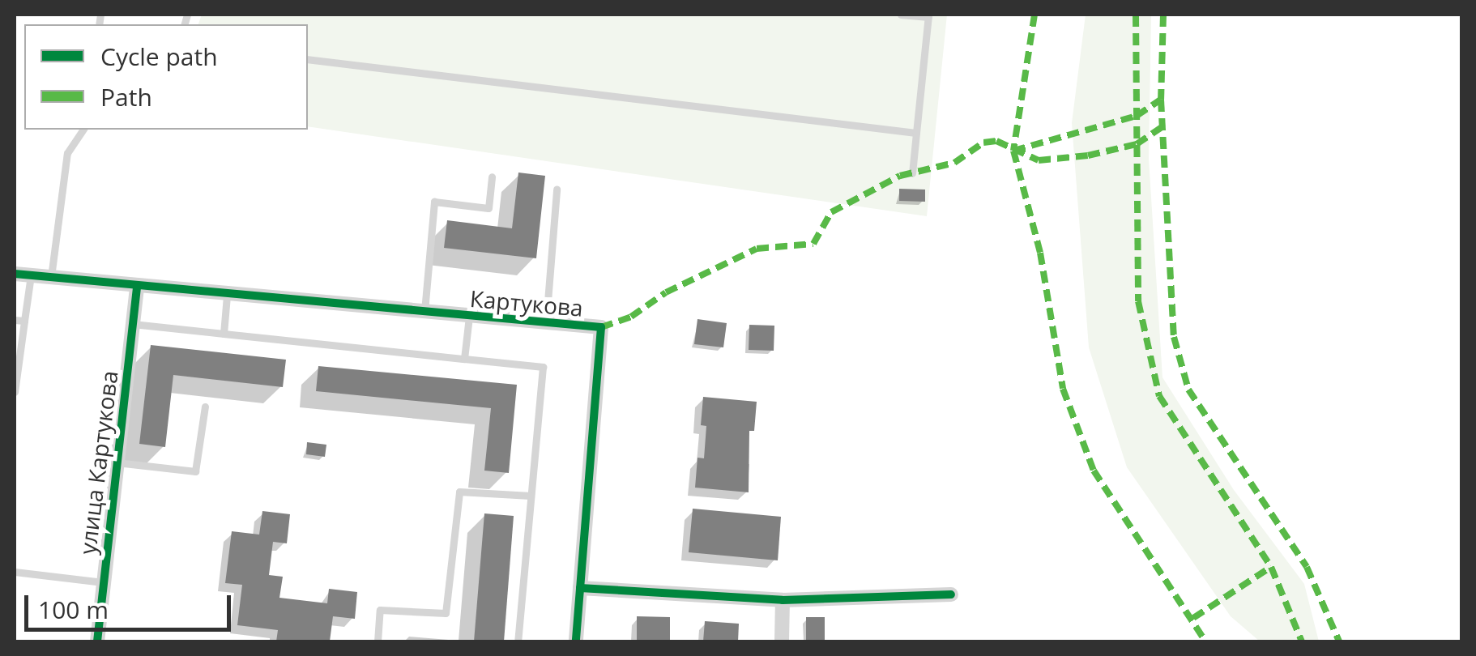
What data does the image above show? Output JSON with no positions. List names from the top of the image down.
{
  "streets": {
    "street": ["Картукова", "улица Картукова"]
  },
  "crossings": [
    ["Картукова", "улица Картукова"]
  ],
  "legend": ["Cycle path", "Path"],
  "scale_bar": "100 m"
}
